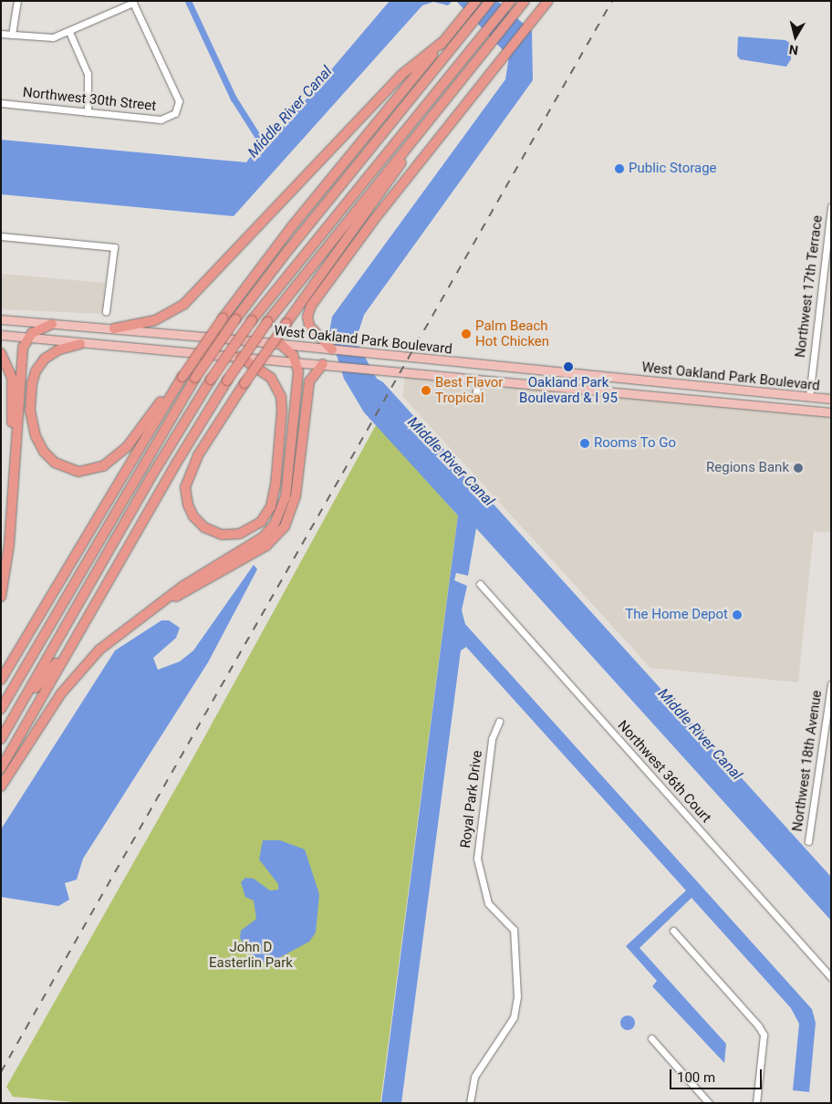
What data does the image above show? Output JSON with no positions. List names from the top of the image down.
{
  "streets": {
    "main road": ["West Oakland Park Boulevard"],
    "street": [
      "Northwest 30th Street",
      "Northwest 17th Terrace",
      "Northwest 18th Avenue",
      "Northwest 36th Court",
      "Royal Park Drive"
    ]
  },
  "crossings": [
    ["Northwest 17th Terrace", "West Oakland Park Boulevard"]
  ],
  "water": ["Middle River Canal"],
  "parks": ["John D Easterlin Park"],
  "places": [
    "Public Storage",
    "Palm Beach Hot Chicken",
    "Oakland Park Boulevard & I 95",
    "Best Flavor Tropical",
    "Rooms To Go",
    "Regions Bank",
    "The Home Depot"
  ],
  "scale_bar": "100 m",
  "north": "bottom"
}
